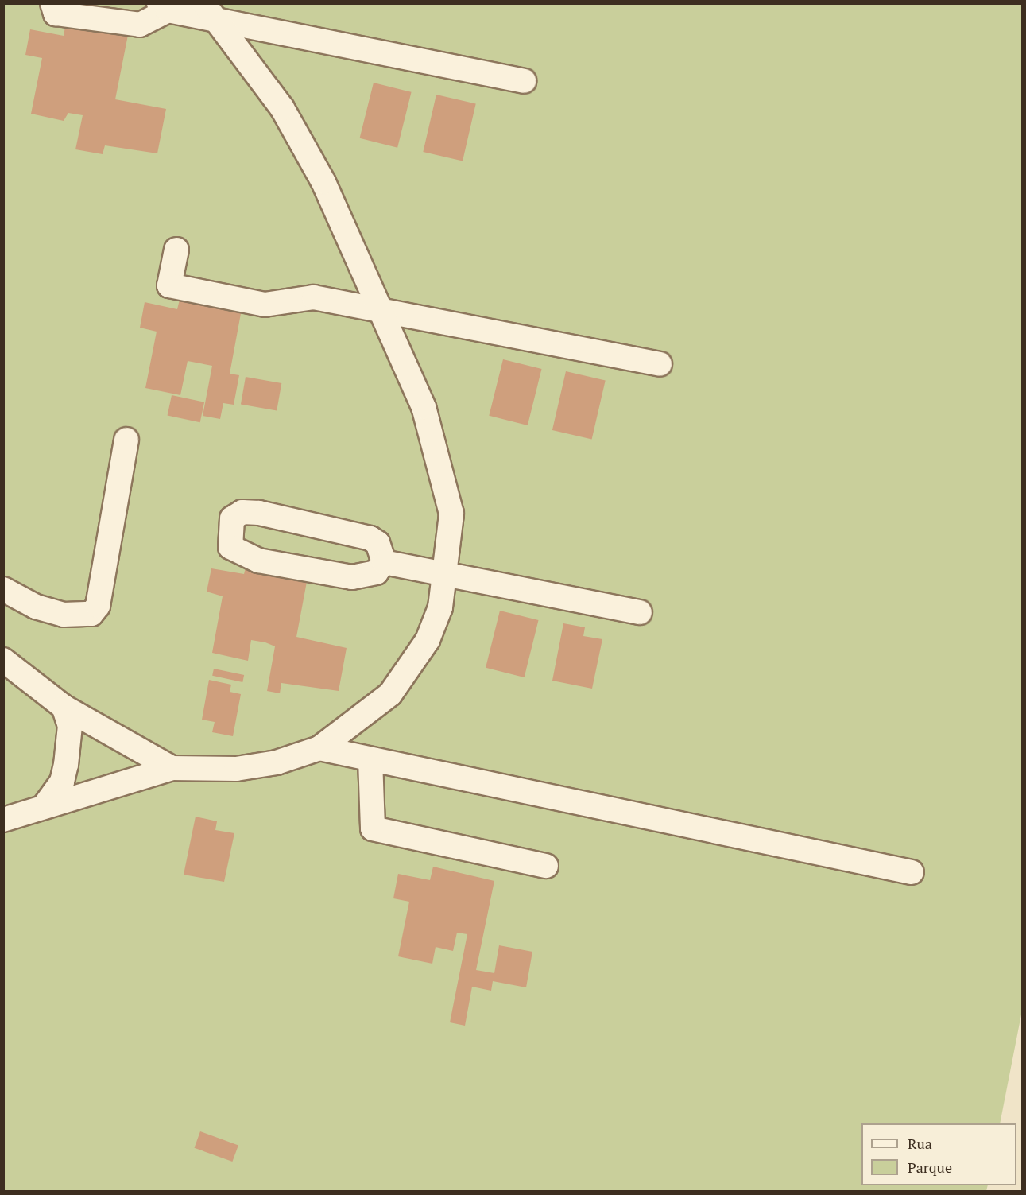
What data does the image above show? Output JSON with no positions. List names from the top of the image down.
{
  "legend": ["Rua", "Parque"]
}
